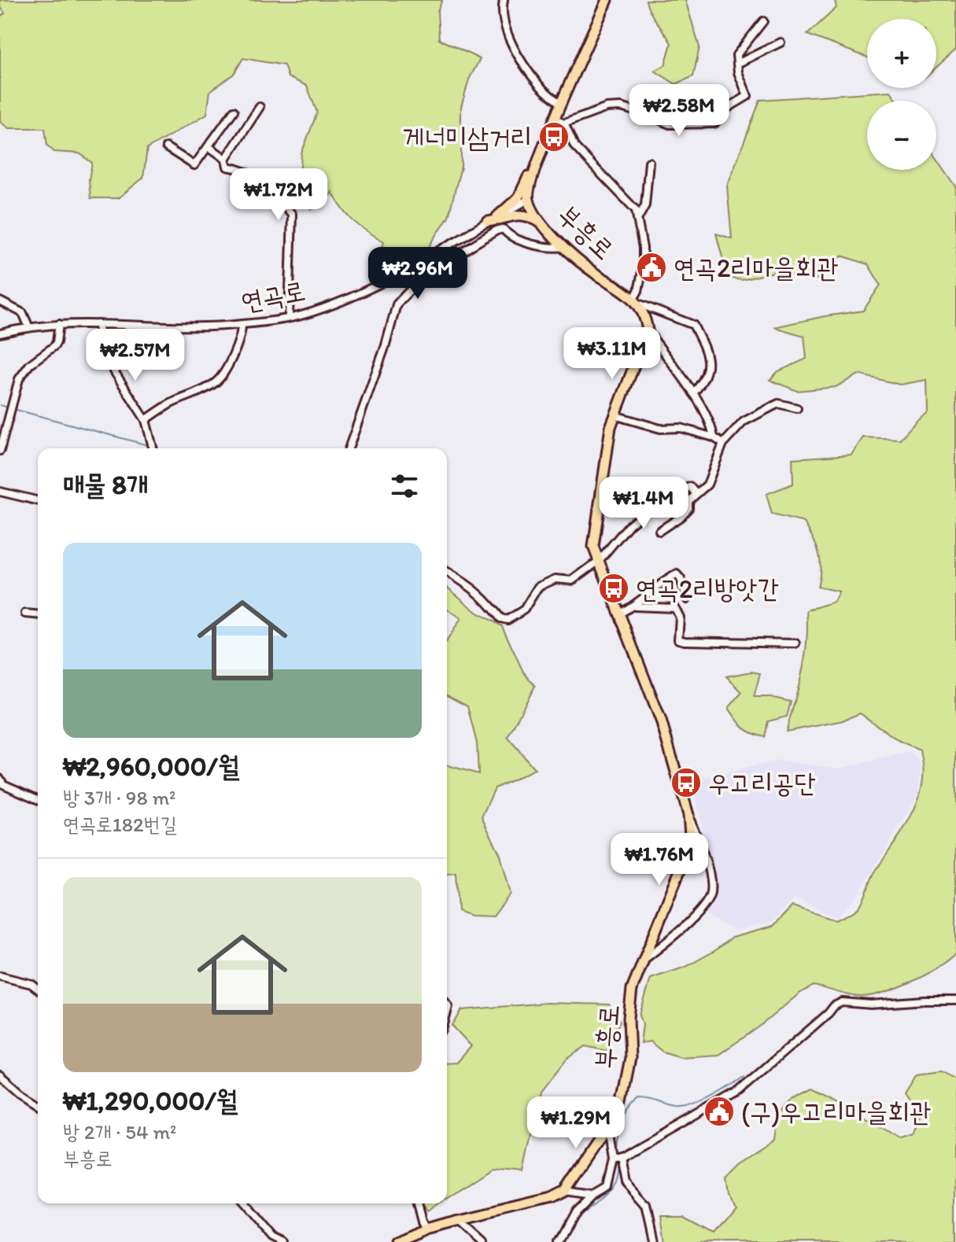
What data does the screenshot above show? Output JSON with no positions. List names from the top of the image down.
{
  "streets": {
    "main road": ["부흥로"],
    "street": ["연곡로"]
  },
  "crossings": [
    ["부흥로", "연곡로"]
  ],
  "places": {
    "bus stop": ["게너미삼거리", "연곡2리방앗간", "우고리공단"],
    "public building": ["연곡2리마을회관", "(구)우고리마을회관"]
  },
  "page": {
    "map_buttons": ["+", "−"],
    "price": [
      "₩2.58M",
      "₩1.72M",
      "₩2.96M",
      "₩3.11M",
      "₩2.57M",
      "₩1.4M",
      "₩1.76M",
      "₩1.29M"
    ],
    "heading": "매물 8개",
    "list": [
      {
        "name": "₩2,960,000/월",
        "note": "방 3개 · 98 m² · 연곡로182번길"
      },
      {
        "name": "₩1,290,000/월",
        "note": "방 2개 · 54 m² · 부흥로"
      }
    ]
  }
}
